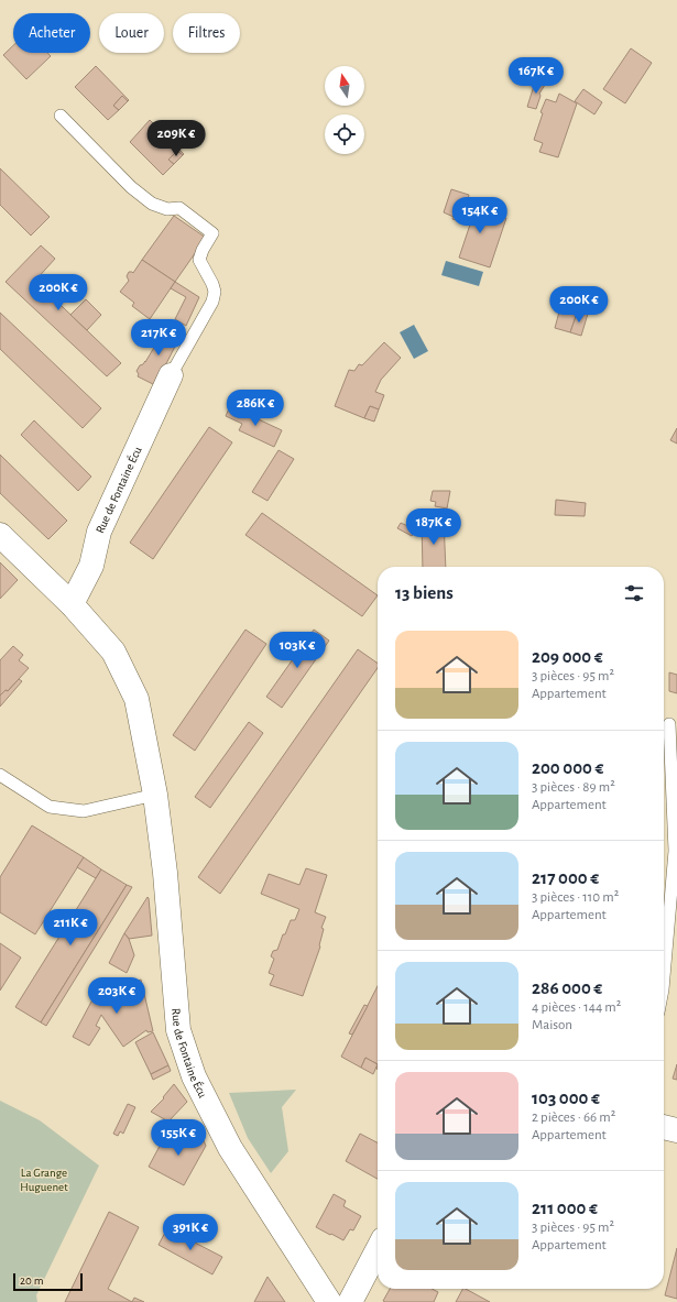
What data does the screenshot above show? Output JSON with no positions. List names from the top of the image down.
{
  "streets": {
    "street": ["Rue de Fontaine Écu"]
  },
  "parks": ["La Grange Huguenet"],
  "scale_bar": "20 m",
  "north": "top",
  "page": {
    "chip": ["Acheter", "Louer", "Filtres"],
    "price": [
      "167K €",
      "209K €",
      "154K €",
      "200K €",
      "200K €",
      "217K €",
      "286K €",
      "187K €",
      "103K €",
      "211K €",
      "203K €",
      "155K €",
      "391K €"
    ],
    "heading": "13 biens",
    "list": [
      {
        "name": "209 000 €",
        "note": "3 pièces · 95 m² · Appartement"
      },
      {
        "name": "200 000 €",
        "note": "3 pièces · 89 m² · Appartement"
      },
      {
        "name": "217 000 €",
        "note": "3 pièces · 110 m² · Appartement"
      },
      {
        "name": "286 000 €",
        "note": "4 pièces · 144 m² · Maison"
      },
      {
        "name": "103 000 €",
        "note": "2 pièces · 66 m² · Appartement"
      },
      {
        "name": "211 000 €",
        "note": "3 pièces · 95 m² · Appartement"
      }
    ],
    "scale": "20 m"
  }
}
